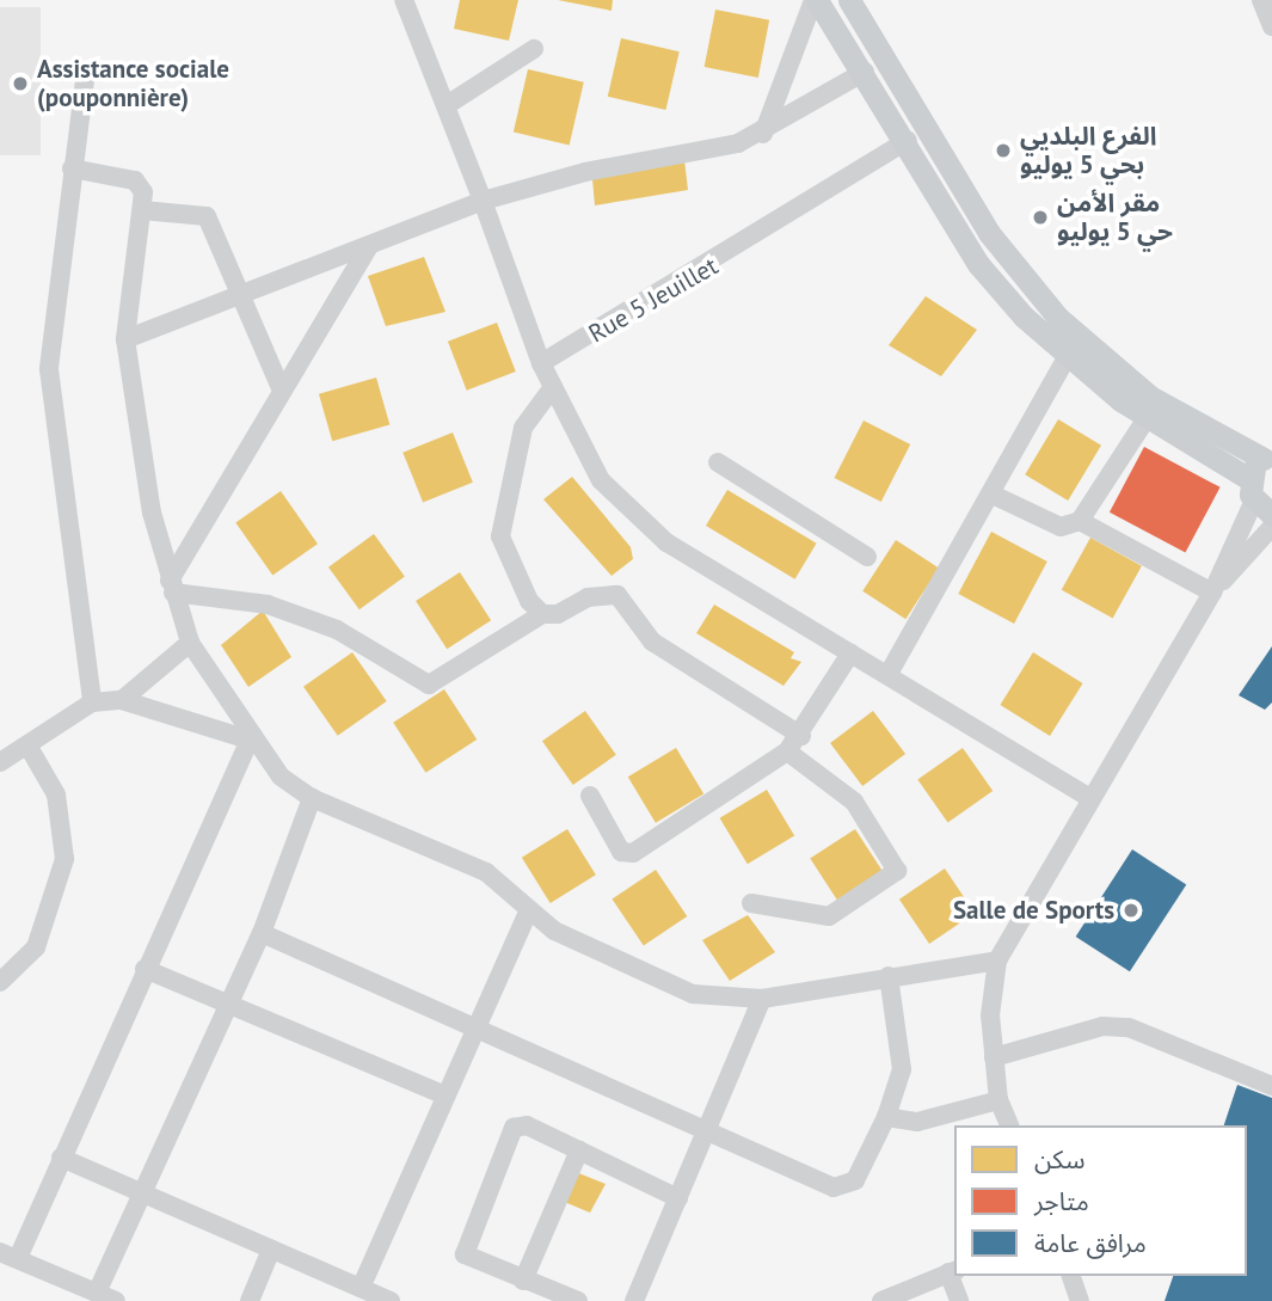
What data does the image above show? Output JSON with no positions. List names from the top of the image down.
{
  "streets": {
    "street": ["Rue 5 Jeuillet"]
  },
  "places": [
    "Assistance sociale (pouponnière)",
    "الفرع البلديي بحي 5 يوليو",
    "مقر الأمن حي 5 يوليو",
    "Salle de Sports"
  ],
  "legend": ["سكن", "متاجر", "مرافق عامة"]
}
